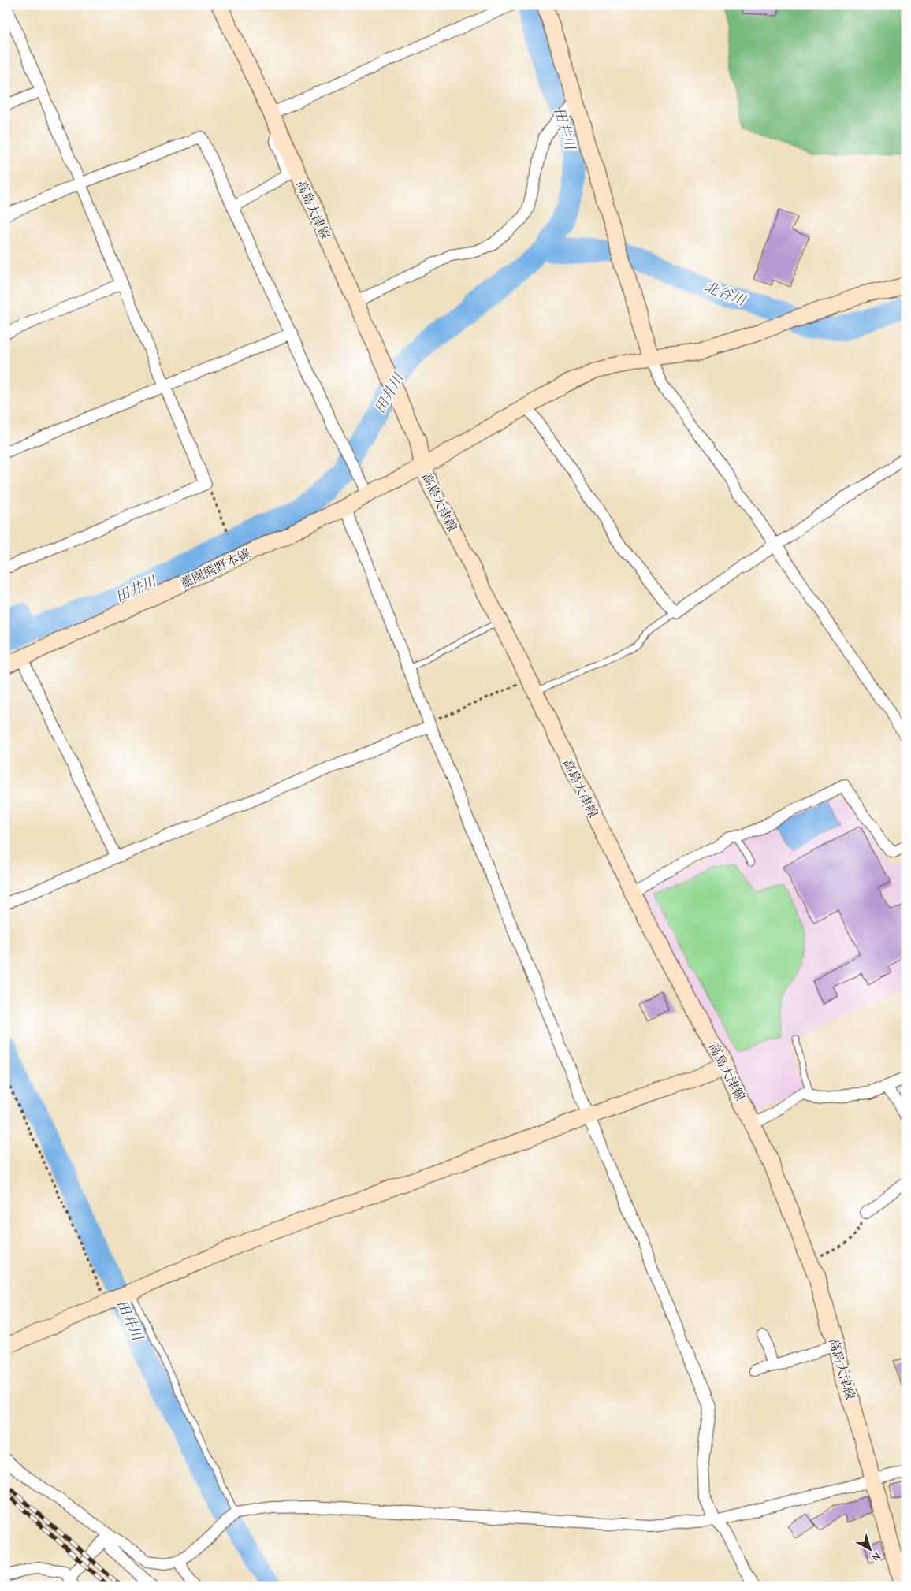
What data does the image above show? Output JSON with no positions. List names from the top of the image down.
{
  "streets": {
    "main road": ["高島大津線", "藁園熊野本線"]
  },
  "crossings": [
    ["高島大津線", "藁園熊野本線"]
  ],
  "water": ["田井川", "北谷川"],
  "north": "bottom right"
}
